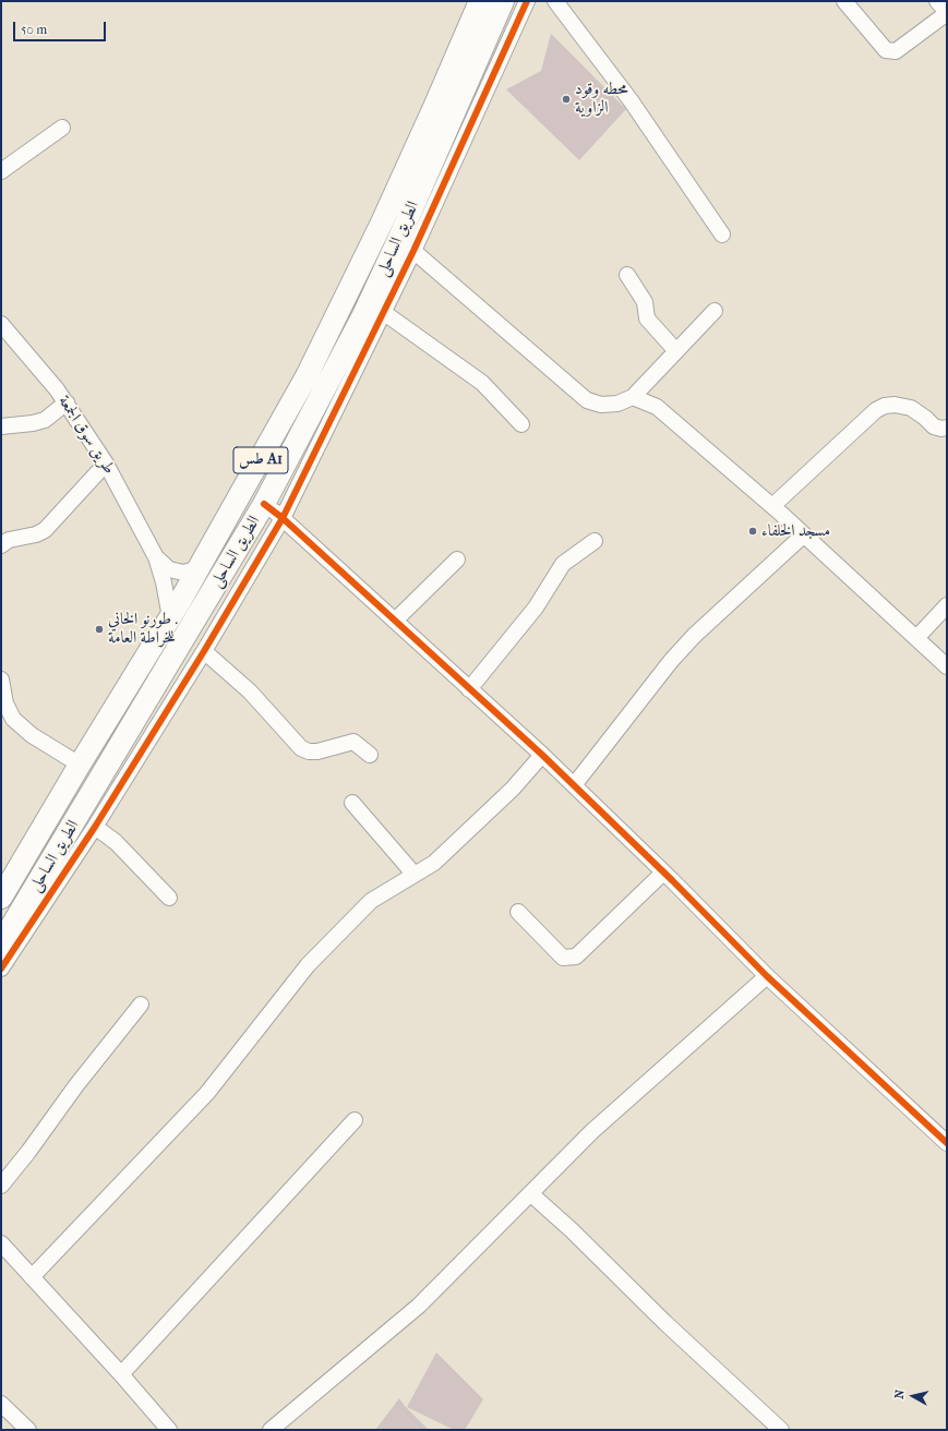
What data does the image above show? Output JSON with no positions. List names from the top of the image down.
{
  "streets": {
    "highway": ["الطريق الساحلى", "طس A1"],
    "street": ["طريق سوق الجمعة"]
  },
  "crossings": [
    ["الطريق الساحلى", "طريق سوق الجمعة"]
  ],
  "places": ["محطه وقود الزاوية", "مسجد الخلفاء", "طورنو الخاني . للخراطة العامة"],
  "scale_bar": "50 m",
  "north": "left"
}
